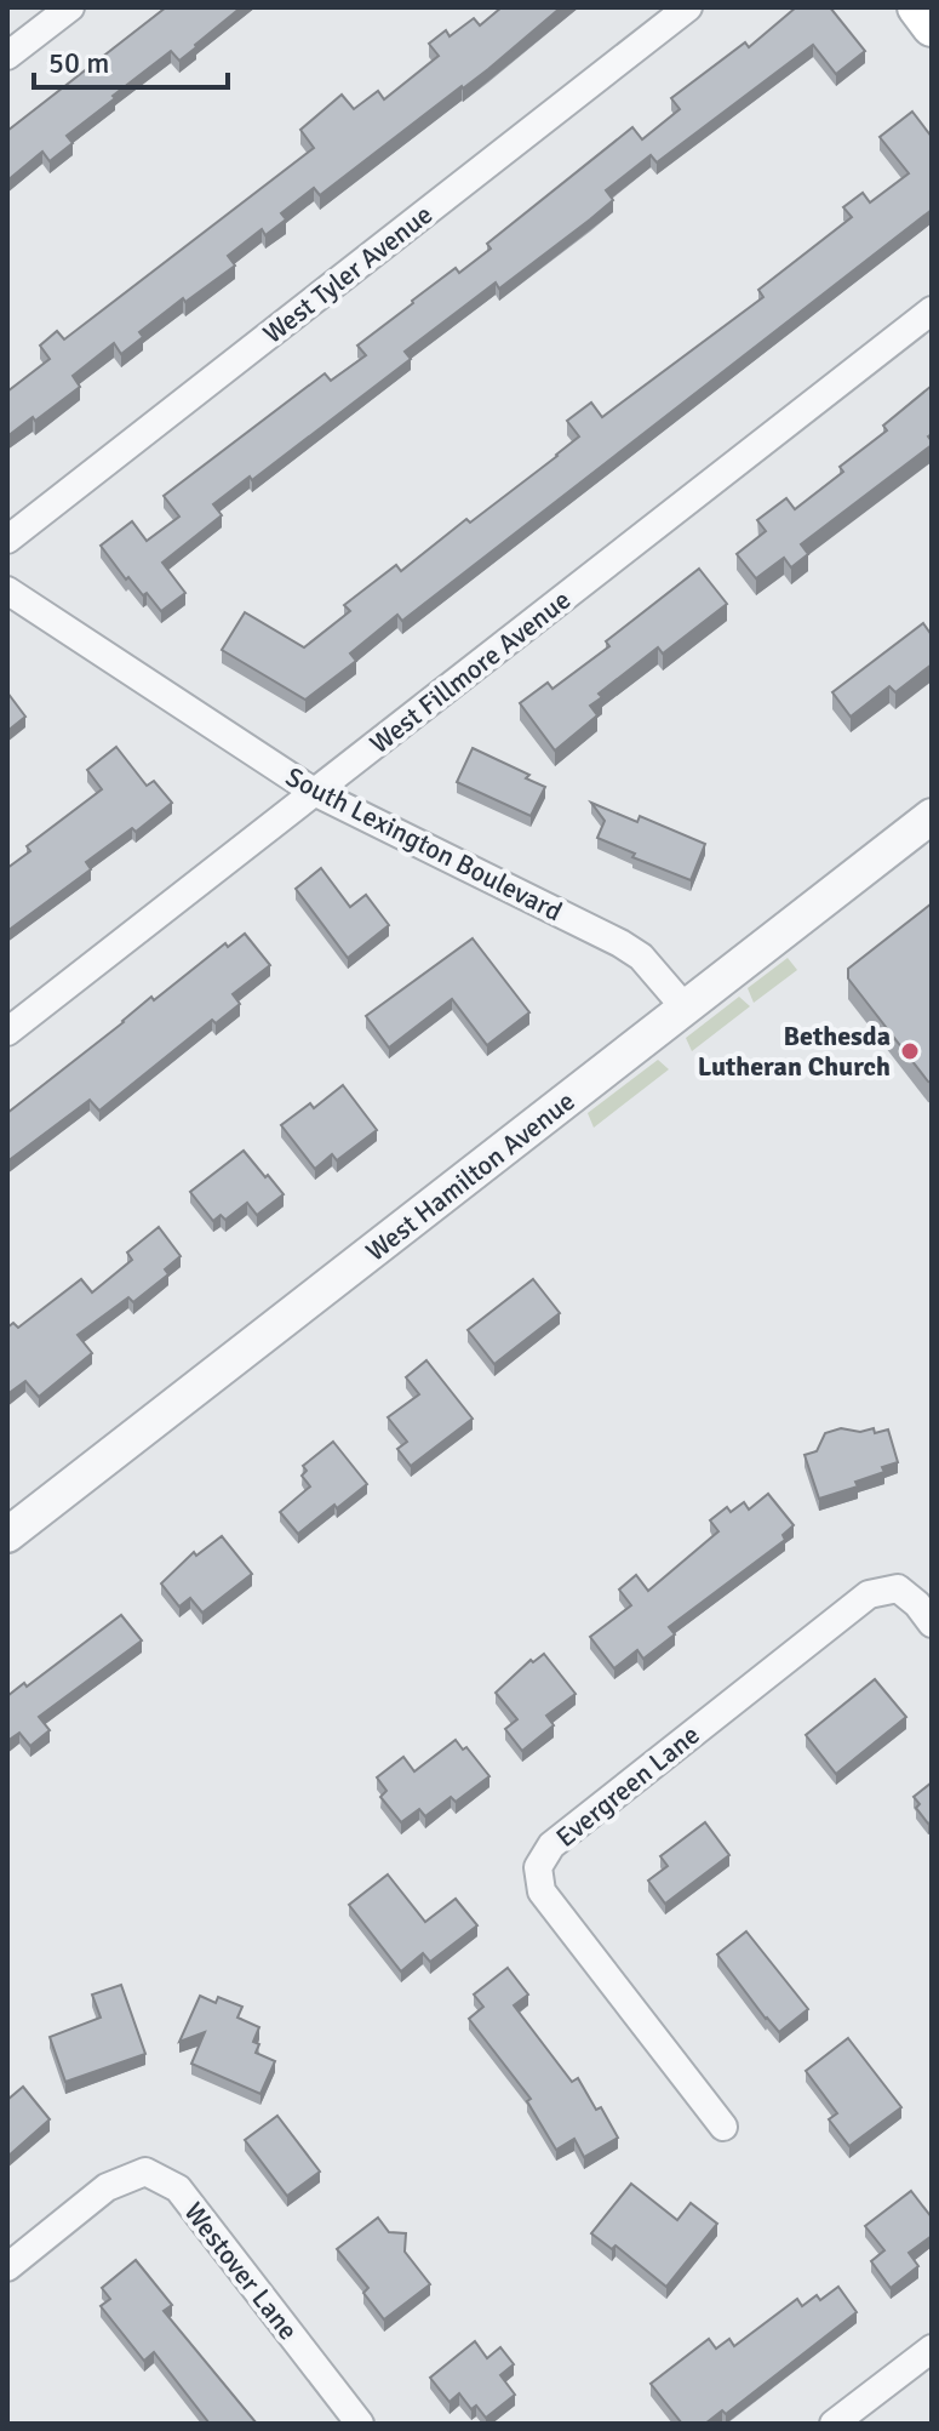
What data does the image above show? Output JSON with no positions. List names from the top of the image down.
{
  "streets": {
    "street": [
      "West Tyler Avenue",
      "West Fillmore Avenue",
      "South Lexington Boulevard",
      "West Hamilton Avenue",
      "Evergreen Lane",
      "Westover Lane"
    ]
  },
  "crossings": [
    ["West Fillmore Avenue", "South Lexington Boulevard"],
    ["South Lexington Boulevard", "West Hamilton Avenue"]
  ],
  "places": ["Bethesda Lutheran Church"],
  "scale_bar": "50 m"
}
